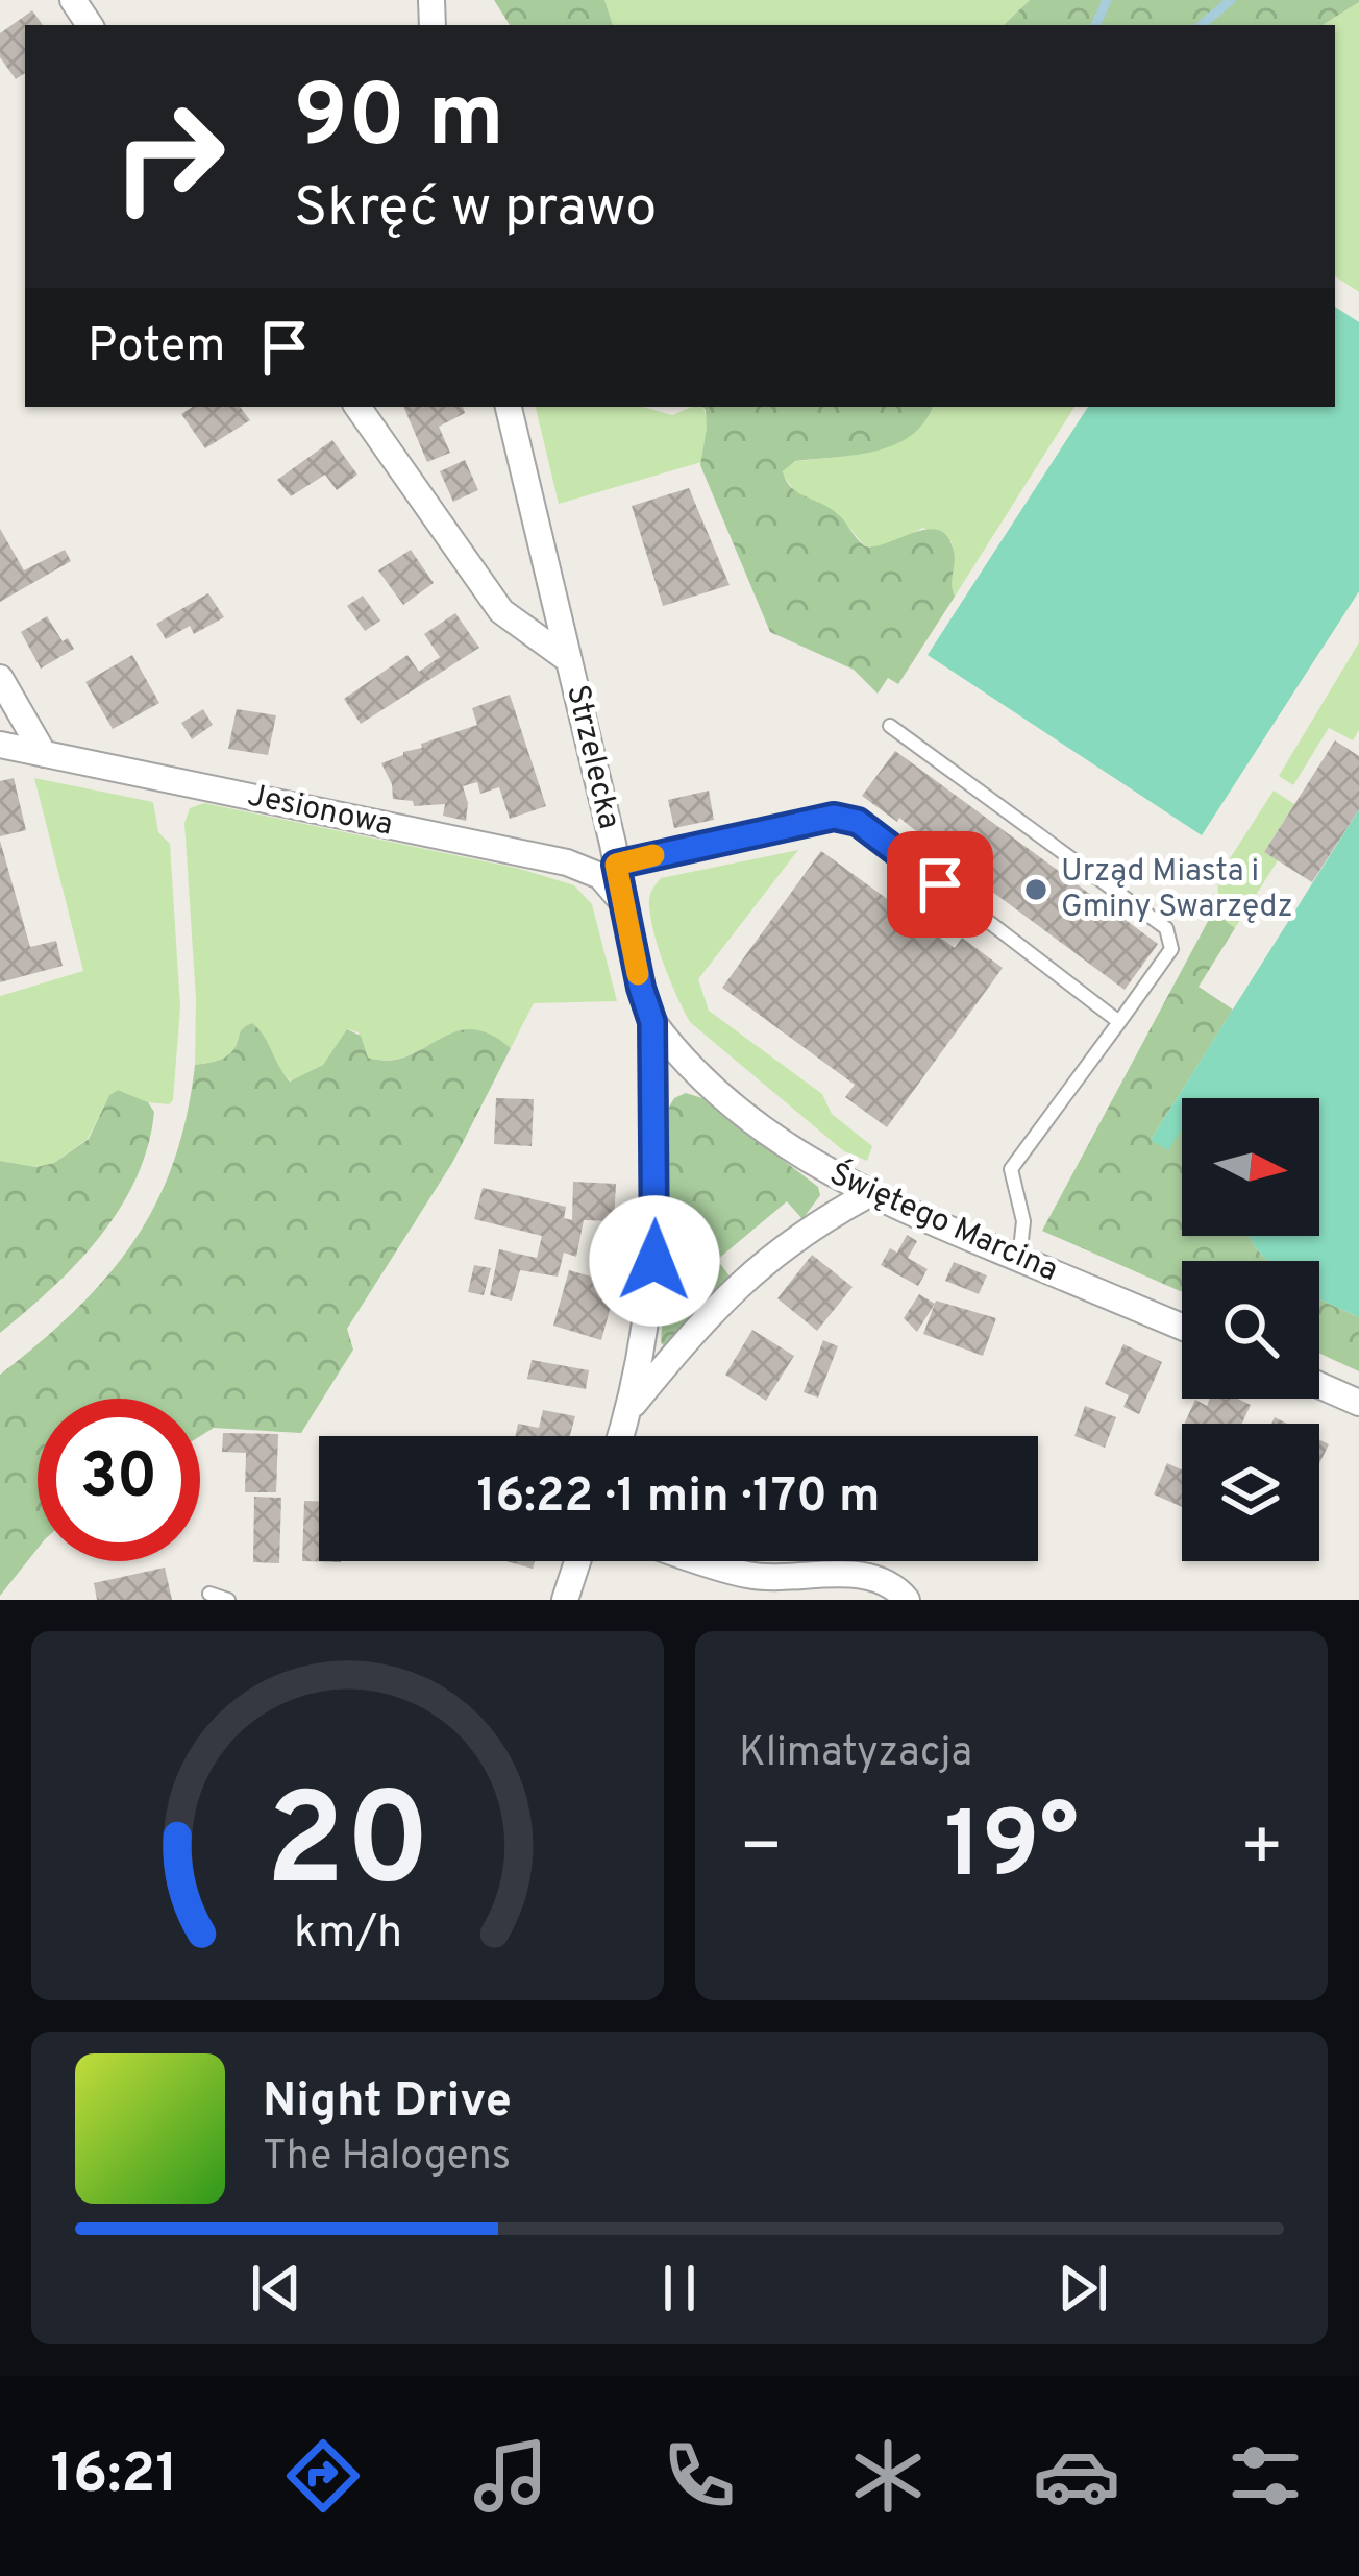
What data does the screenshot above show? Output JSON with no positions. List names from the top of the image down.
{
  "streets": {
    "street": ["Strzelecka", "Jesionowa", "Świętego Marcina"]
  },
  "crossings": [
    ["Strzelecka", "Jesionowa"],
    ["Strzelecka", "Świętego Marcina"]
  ],
  "places": ["Urząd Miasta i Gminy Swarzędz"],
  "north": "right",
  "page": {
    "turn": ["90 m", "Skręć w prawo"],
    "then": "Potem",
    "limit": "30",
    "trip": "16:22 · 1 min · 170 m",
    "tile": "Klimatyzacja",
    "heat": ["−", "19°", "+"],
    "song": ["Night Drive", "The Halogens"],
    "tabs": "16:21",
    "gauge": ["20", "km/h"]
  }
}
